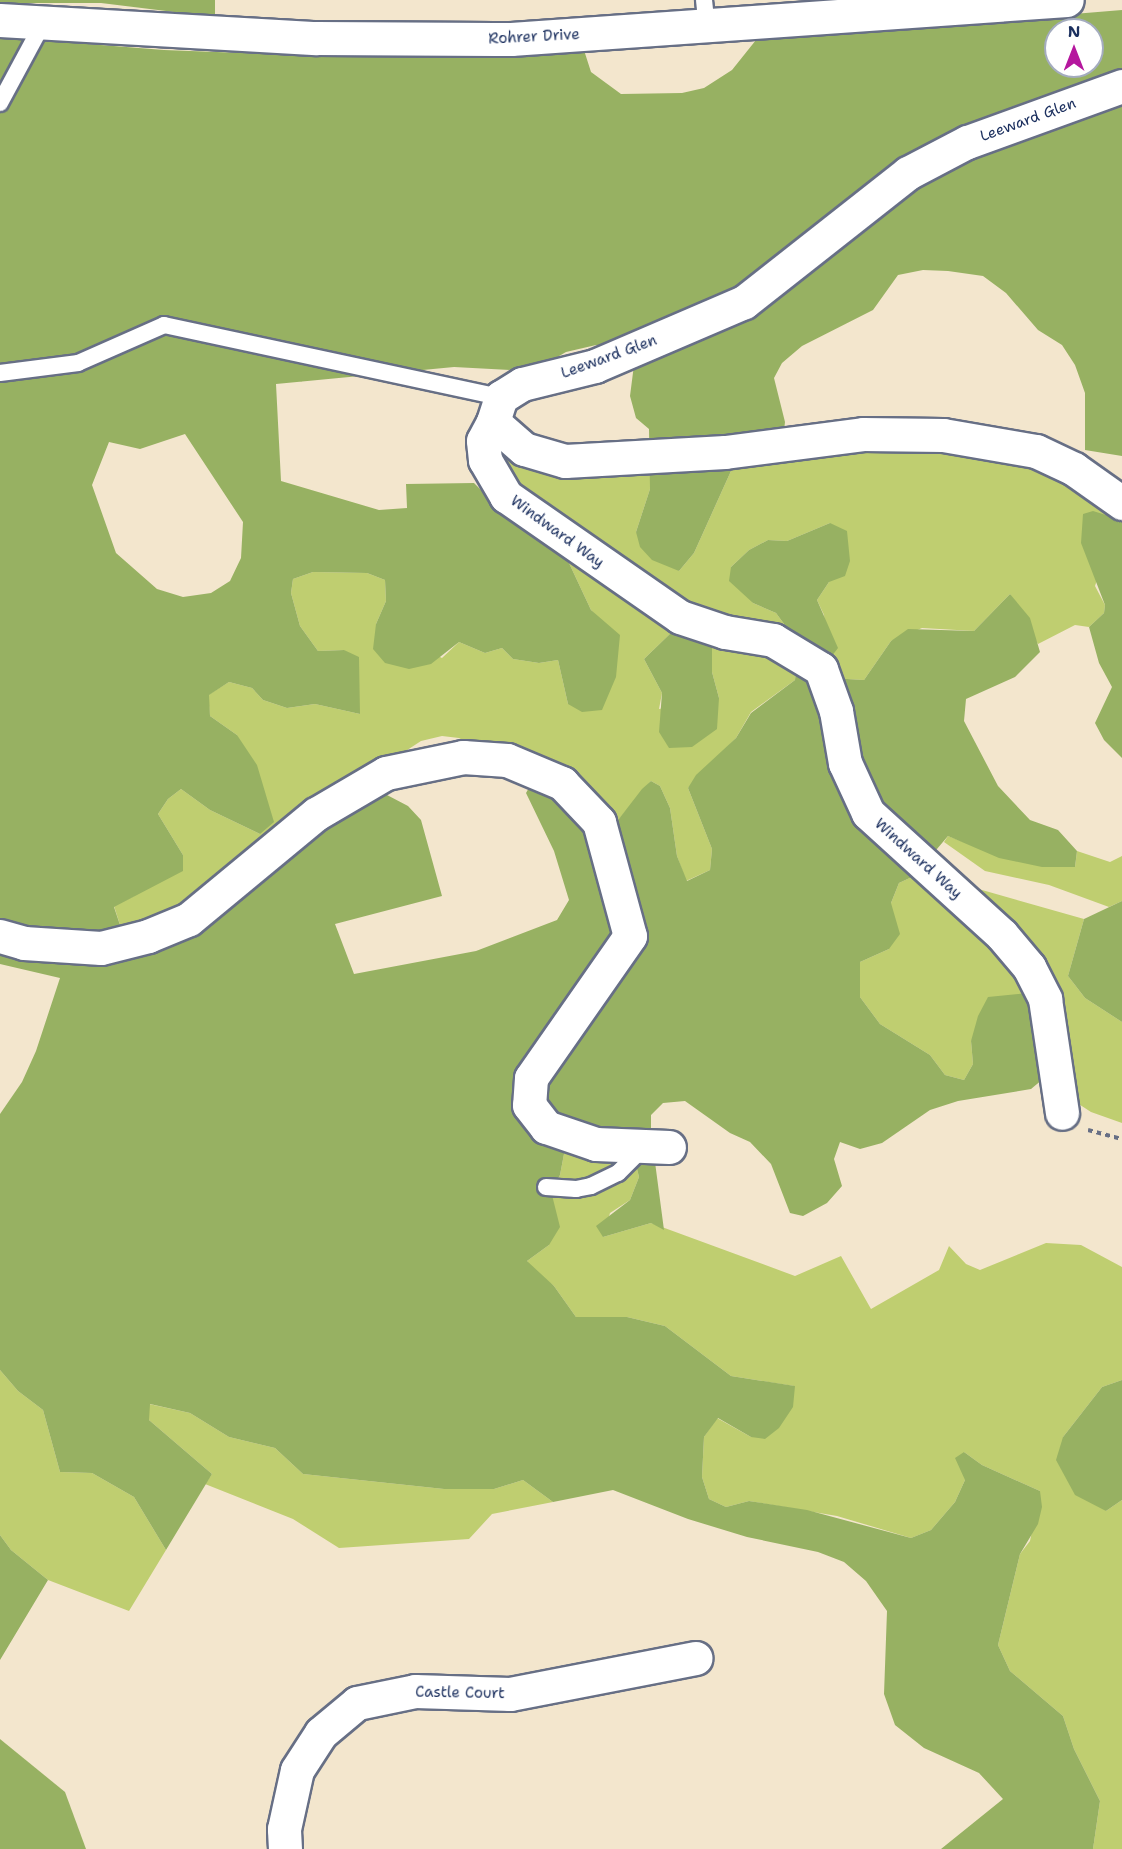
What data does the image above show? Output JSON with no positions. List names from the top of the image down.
{
  "streets": {
    "street": [
      "Rohrer Drive",
      "Leeward Glen",
      "Windward Way",
      "Castle Court"
    ]
  },
  "crossings": [
    ["Leeward Glen", "Windward Way"]
  ],
  "north": "top"
}
